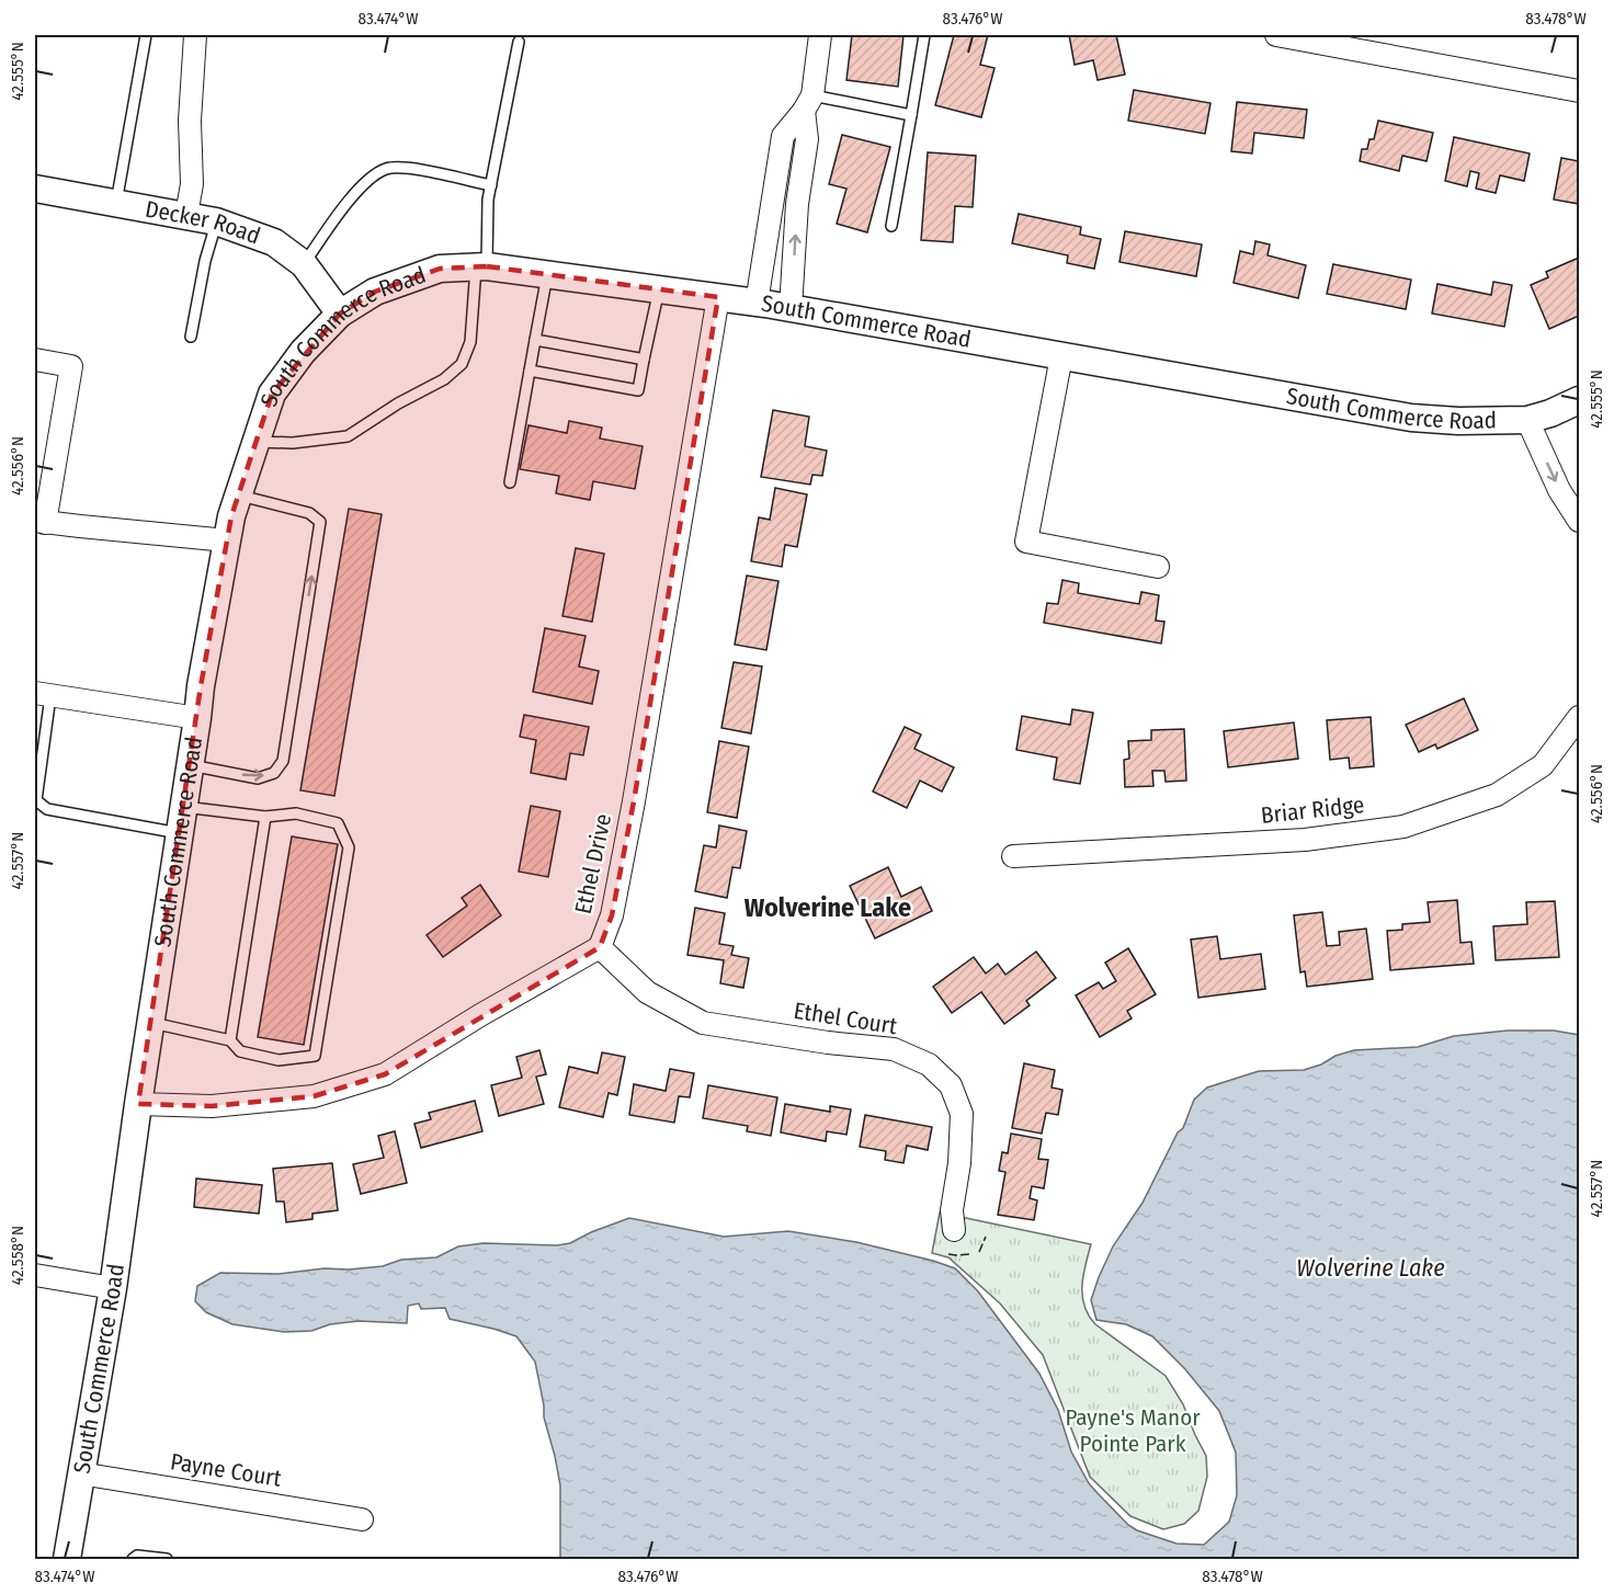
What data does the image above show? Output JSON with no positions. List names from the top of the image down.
{
  "streets": {
    "street": [
      "Decker Road",
      "South Commerce Road",
      "Briar Ridge",
      "Ethel Drive",
      "Ethel Court",
      "Payne Court"
    ]
  },
  "crossings": [
    ["Decker Road", "South Commerce Road"],
    ["South Commerce Road", "Ethel Drive"],
    ["South Commerce Road", "Payne Court"],
    ["Ethel Drive", "Ethel Court"]
  ],
  "districts": ["Wolverine Lake"],
  "water": ["Wolverine Lake"],
  "parks": ["Payne's Manor Pointe Park"],
  "coordinates": [
    "83.474°W",
    "83.476°W",
    "83.478°W",
    "42.555°N",
    "42.556°N",
    "42.557°N",
    "42.558°N"
  ]
}
